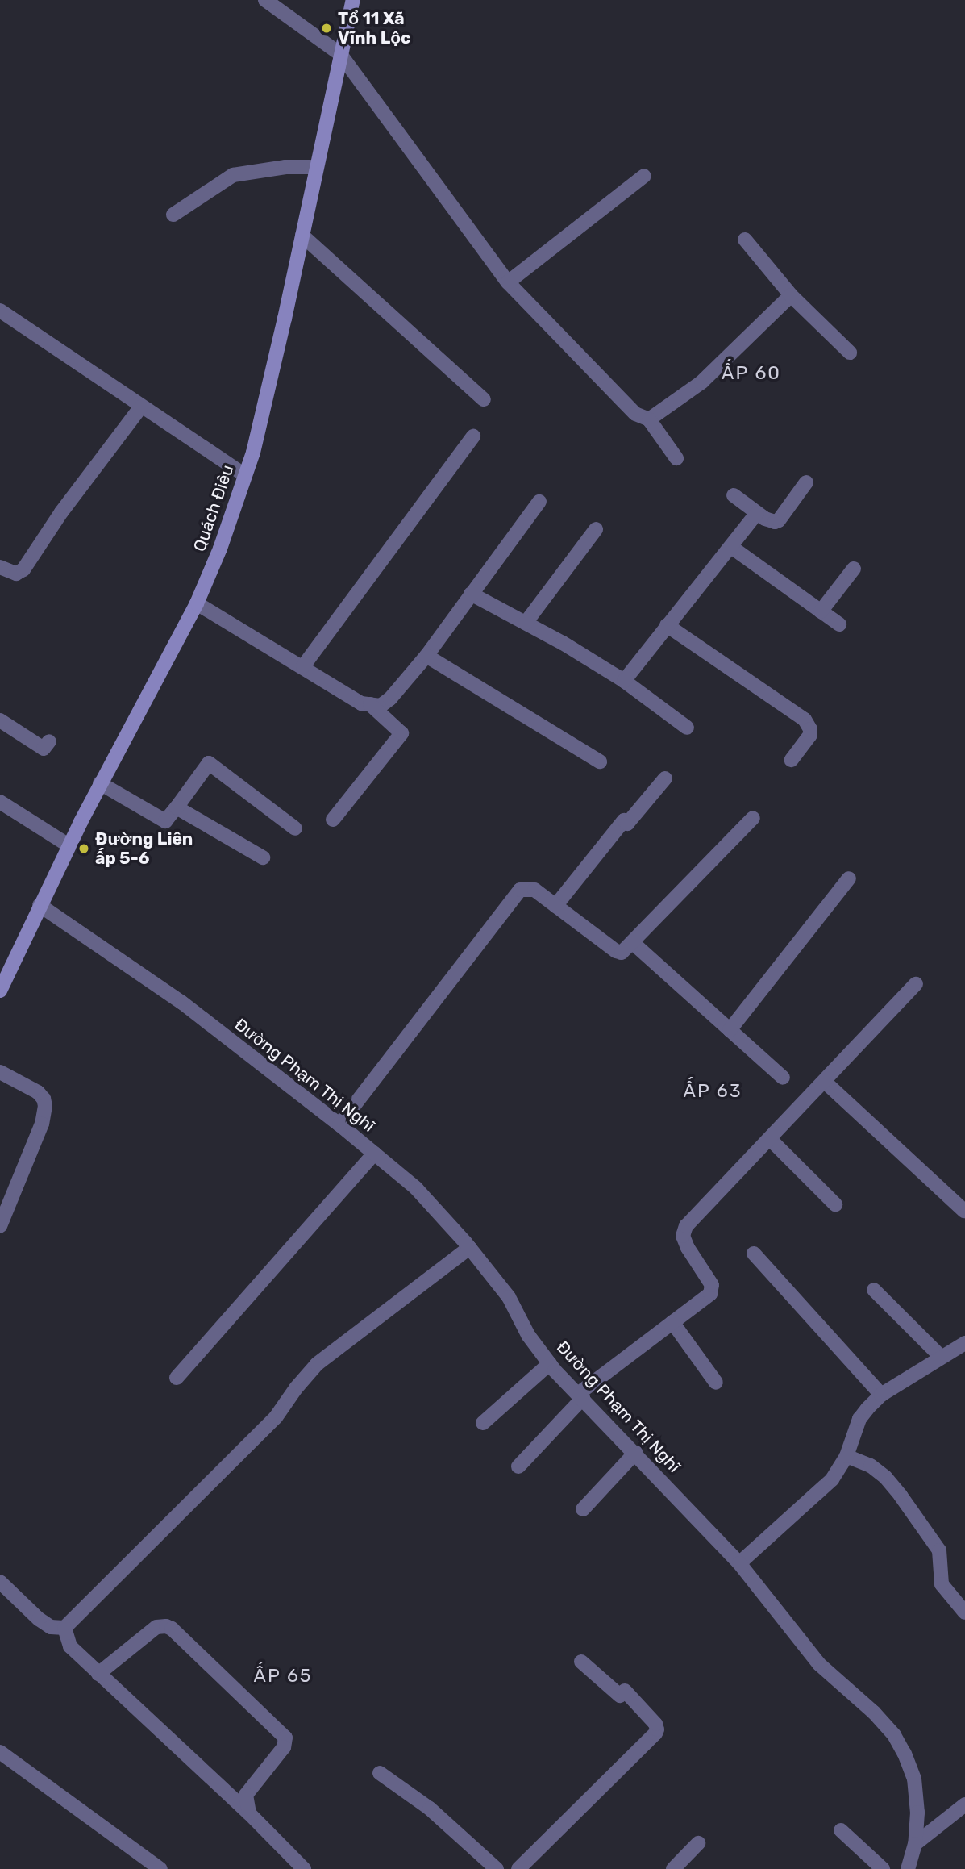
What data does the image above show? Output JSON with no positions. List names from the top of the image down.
{
  "streets": {
    "main road": ["Quách Điêu"],
    "street": ["Đường Phạm Thị Nghĩ"]
  },
  "crossings": [
    ["Quách Điêu", "Đường Phạm Thị Nghĩ"]
  ],
  "districts": ["ẤP 60", "ẤP 63", "ẤP 65"],
  "places": ["Tổ 11 Xã Vĩnh Lộc", "Đường Liên ấp 5-6"]
}
